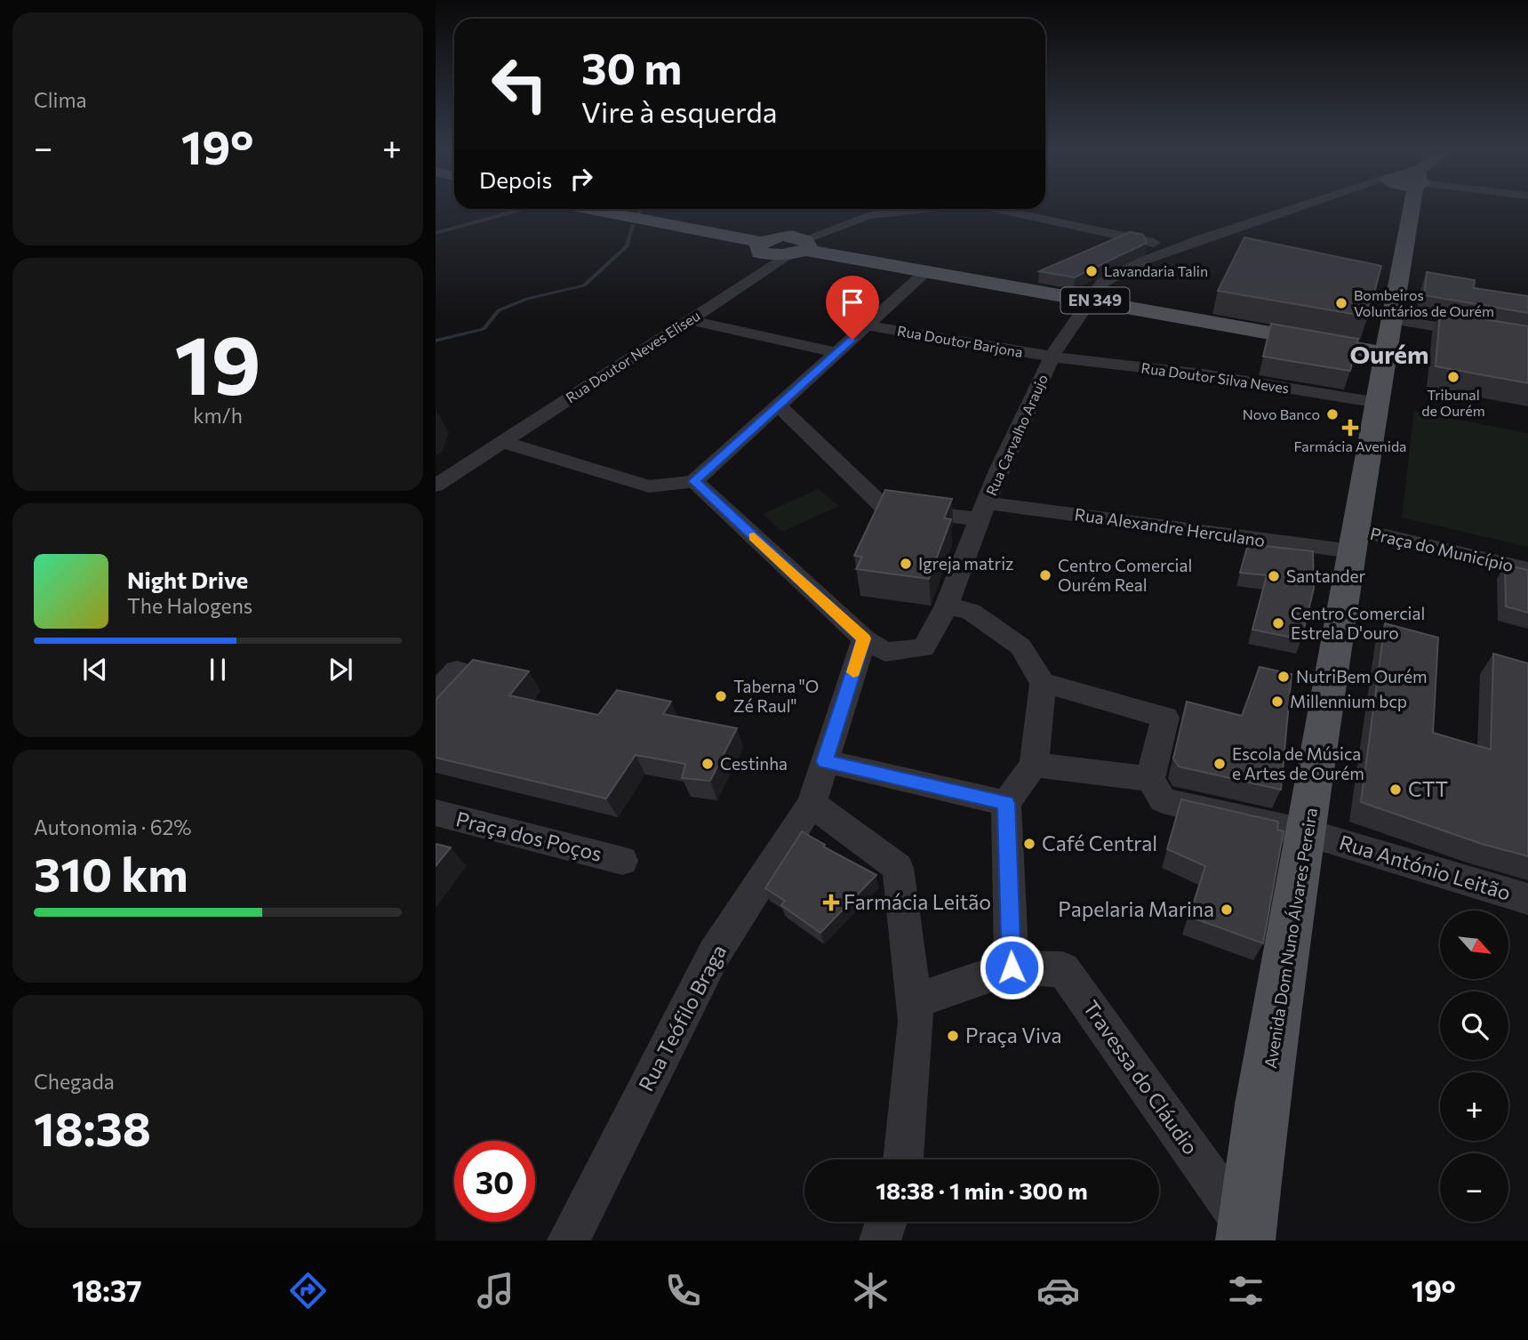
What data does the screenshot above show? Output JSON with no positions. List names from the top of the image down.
{
  "streets": {
    "main road": ["EN 349", "Avenida Dom Nuno Álvares Pereira"],
    "street": [
      "Rua Doutor Barjona",
      "Rua Doutor Neves Eliseu",
      "Rua Doutor Silva Neves",
      "Rua Carvalho Araujo",
      "Rua Alexandre Herculano",
      "Praça do Município",
      "Praça dos Poços",
      "Rua António Leitão",
      "Rua Teófilo Braga",
      "Travessa do Cláudio"
    ]
  },
  "crossings": [
    ["EN 349", "Rua Doutor Neves Eliseu"],
    ["EN 349", "Rua Carvalho Araujo"],
    ["EN 349", "Avenida Dom Nuno Álvares Pereira"],
    ["Rua Doutor Barjona", "Rua Doutor Silva Neves"],
    ["Rua Doutor Barjona", "Rua Carvalho Araujo"],
    ["Rua Doutor Neves Eliseu", "Rua Carvalho Araujo"],
    ["Rua Doutor Silva Neves", "Rua Carvalho Araujo"],
    ["Rua Doutor Silva Neves", "Avenida Dom Nuno Álvares Pereira"],
    ["Rua Carvalho Araujo", "Rua Alexandre Herculano"],
    ["Rua Carvalho Araujo", "Rua Teófilo Braga"],
    ["Rua Alexandre Herculano", "Praça do Município"],
    ["Rua Alexandre Herculano", "Avenida Dom Nuno Álvares Pereira"],
    ["Praça do Município", "Avenida Dom Nuno Álvares Pereira"],
    ["Rua António Leitão", "Avenida Dom Nuno Álvares Pereira"],
    ["Avenida Dom Nuno Álvares Pereira", "Travessa do Cláudio"]
  ],
  "districts": ["Ourém"],
  "places": {
    "other": [
      "Lavandaria Talin",
      "Bombeiros Voluntários de Ourém",
      "Tribunal de Ourém",
      "Novo Banco",
      "Igreja matriz",
      "Centro Comercial Ourém Real",
      "Santander",
      "Centro Comercial Estrela D'ouro",
      "NutriBem Ourém",
      "Taberna \"O Zé Raul\"",
      "Millennium bcp",
      "Cestinha",
      "Escola de Música e Artes de Ourém",
      "CTT",
      "Café Central",
      "Papelaria Marina",
      "Praça Viva"
    ],
    "health": ["Farmácia Avenida", "Farmácia Leitão"]
  },
  "north": "bottom right",
  "page": {
    "tile": [
      "Clima",
      ["19", "km/h"],
      ["Autonomia · 62%", "310 km"],
      ["Chegada", "18:38"]
    ],
    "turn": ["30 m", "Vire à esquerda"],
    "heat": ["−", "19°", "+"],
    "then": "Depois",
    "song": ["Night Drive", "The Halogens"],
    "map_buttons": ["+", "−"],
    "limit": "30",
    "trip": "18:38 · 1 min · 300 m",
    "tabs": ["18:37", "19°"]
  }
}
